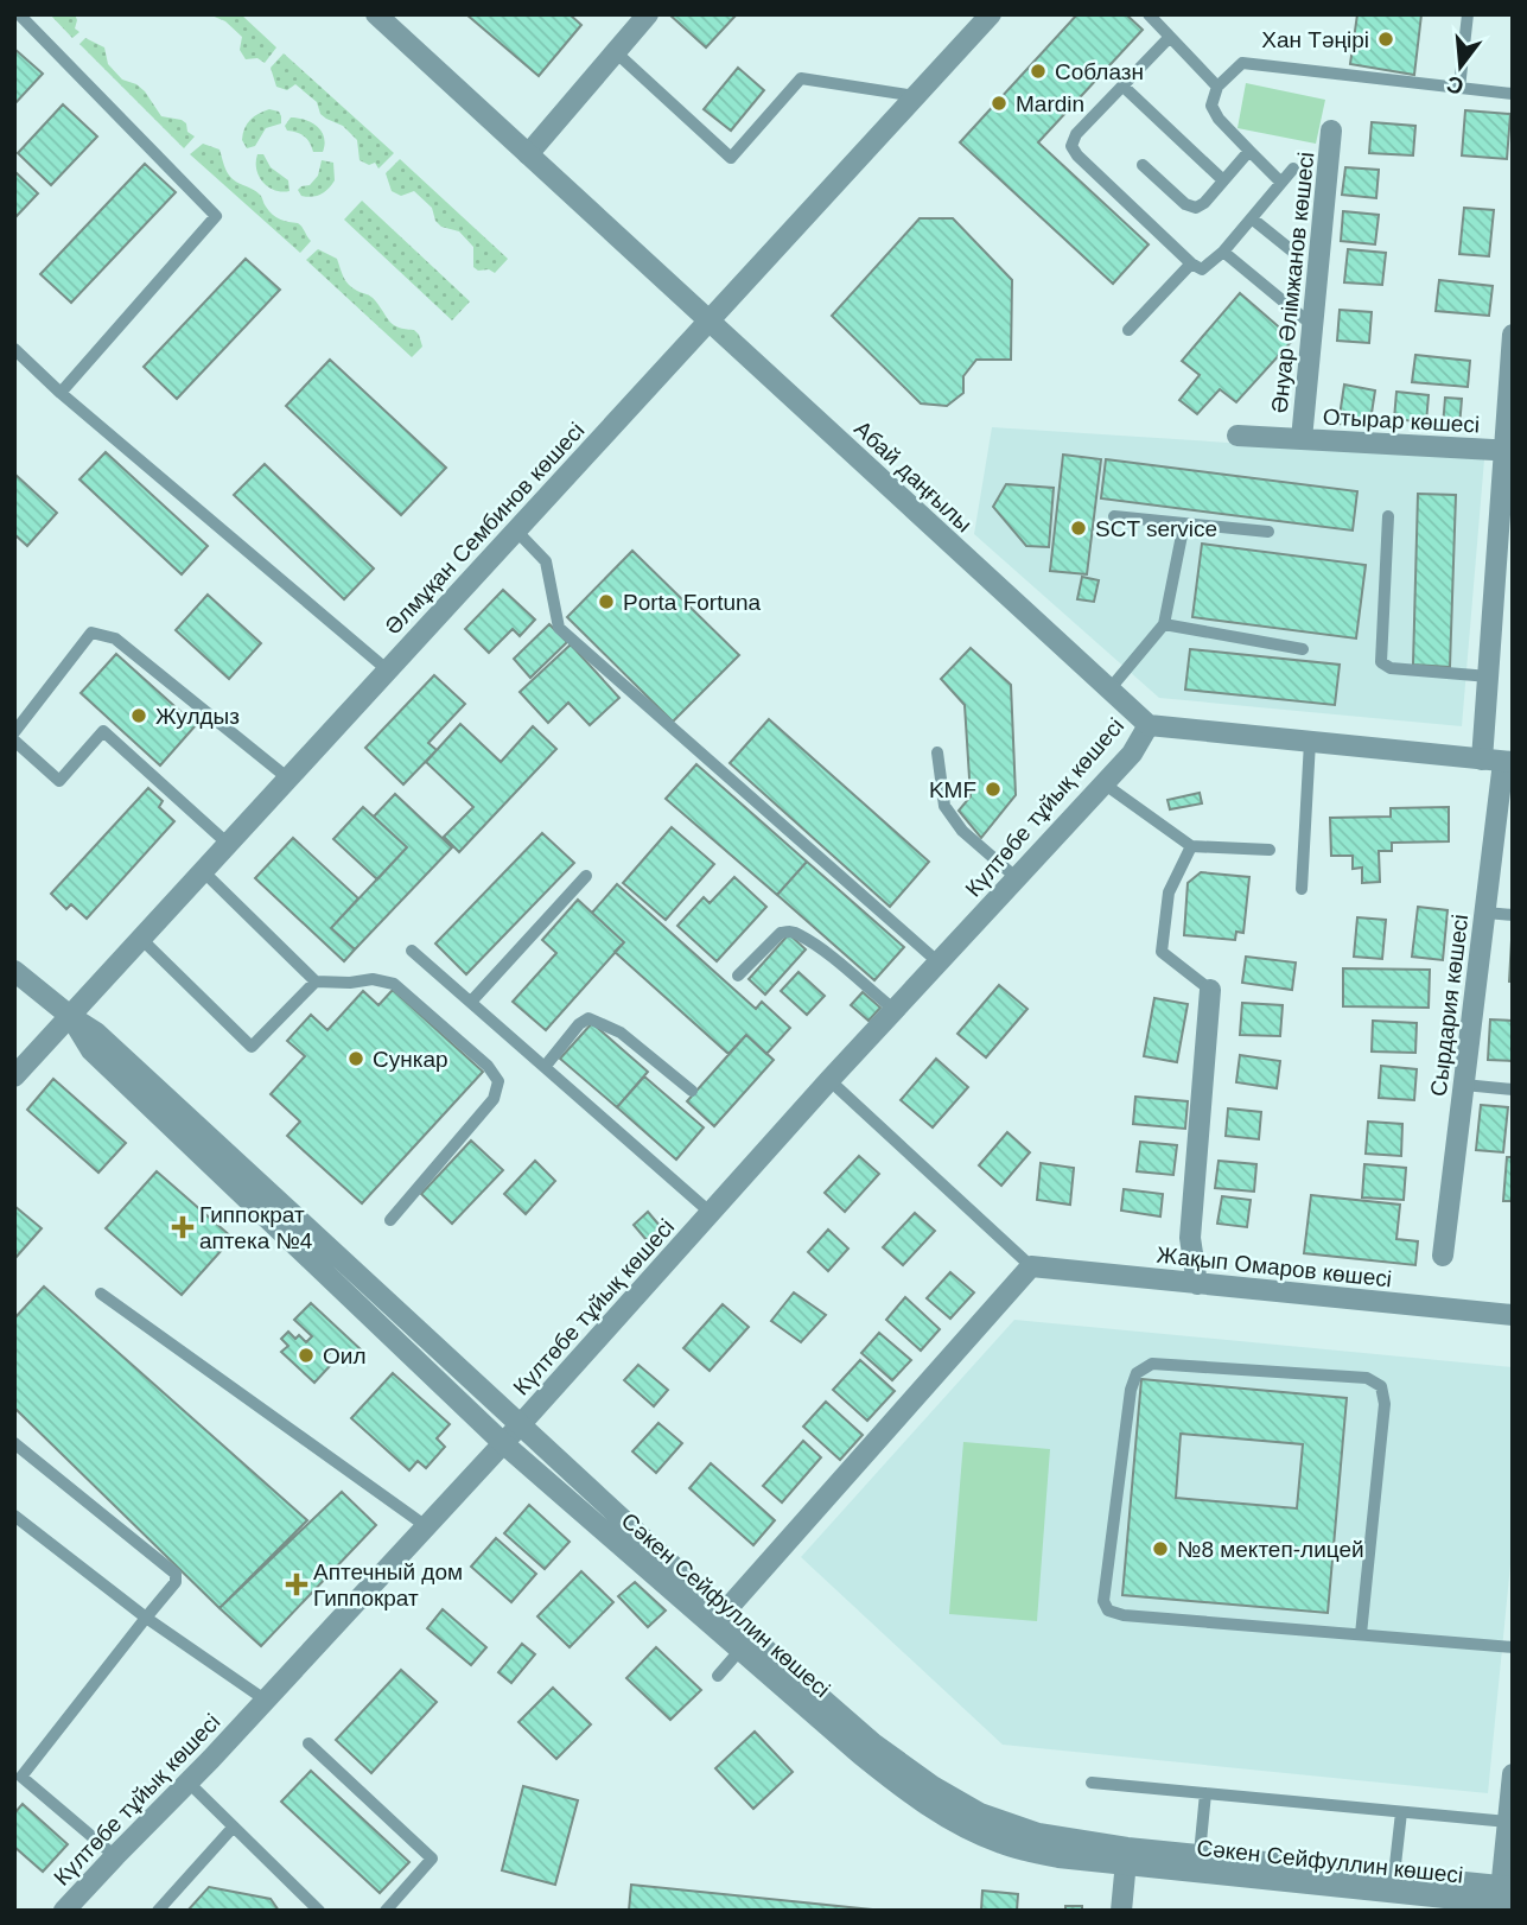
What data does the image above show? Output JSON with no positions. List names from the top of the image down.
{
  "streets": {
    "street": [
      "Әнуар Әлімжанов көшесі",
      "Отырар көшесі",
      "Абай даңғылы",
      "Әлмұқан Сембинов көшесі",
      "Күлтөбе тұйық көшесі",
      "Сырдария көшесі",
      "Жақып Омаров көшесі",
      "Сәкен Сейфуллин көшесі"
    ]
  },
  "crossings": [
    ["Әнуар Әлімжанов көшесі", "Отырар көшесі"],
    ["Отырар көшесі", "Сырдария көшесі"],
    ["Абай даңғылы", "Әлмұқан Сембинов көшесі"],
    ["Абай даңғылы", "Күлтөбе тұйық көшесі"],
    ["Әлмұқан Сембинов көшесі", "Сәкен Сейфуллин көшесі"],
    ["Күлтөбе тұйық көшесі", "Сәкен Сейфуллин көшесі"]
  ],
  "places": {
    "other": [
      "Хан Тәңірі",
      "Соблазн",
      "Mardin",
      "SCT service",
      "Porta Fortuna",
      "Жулдыз",
      "KMF",
      "Сункар",
      "Оил",
      "№8 мектеп-лицей"
    ],
    "health": ["Гиппократ аптека №4", "Аптечный дом Гиппократ"]
  },
  "north": "bottom"
}
